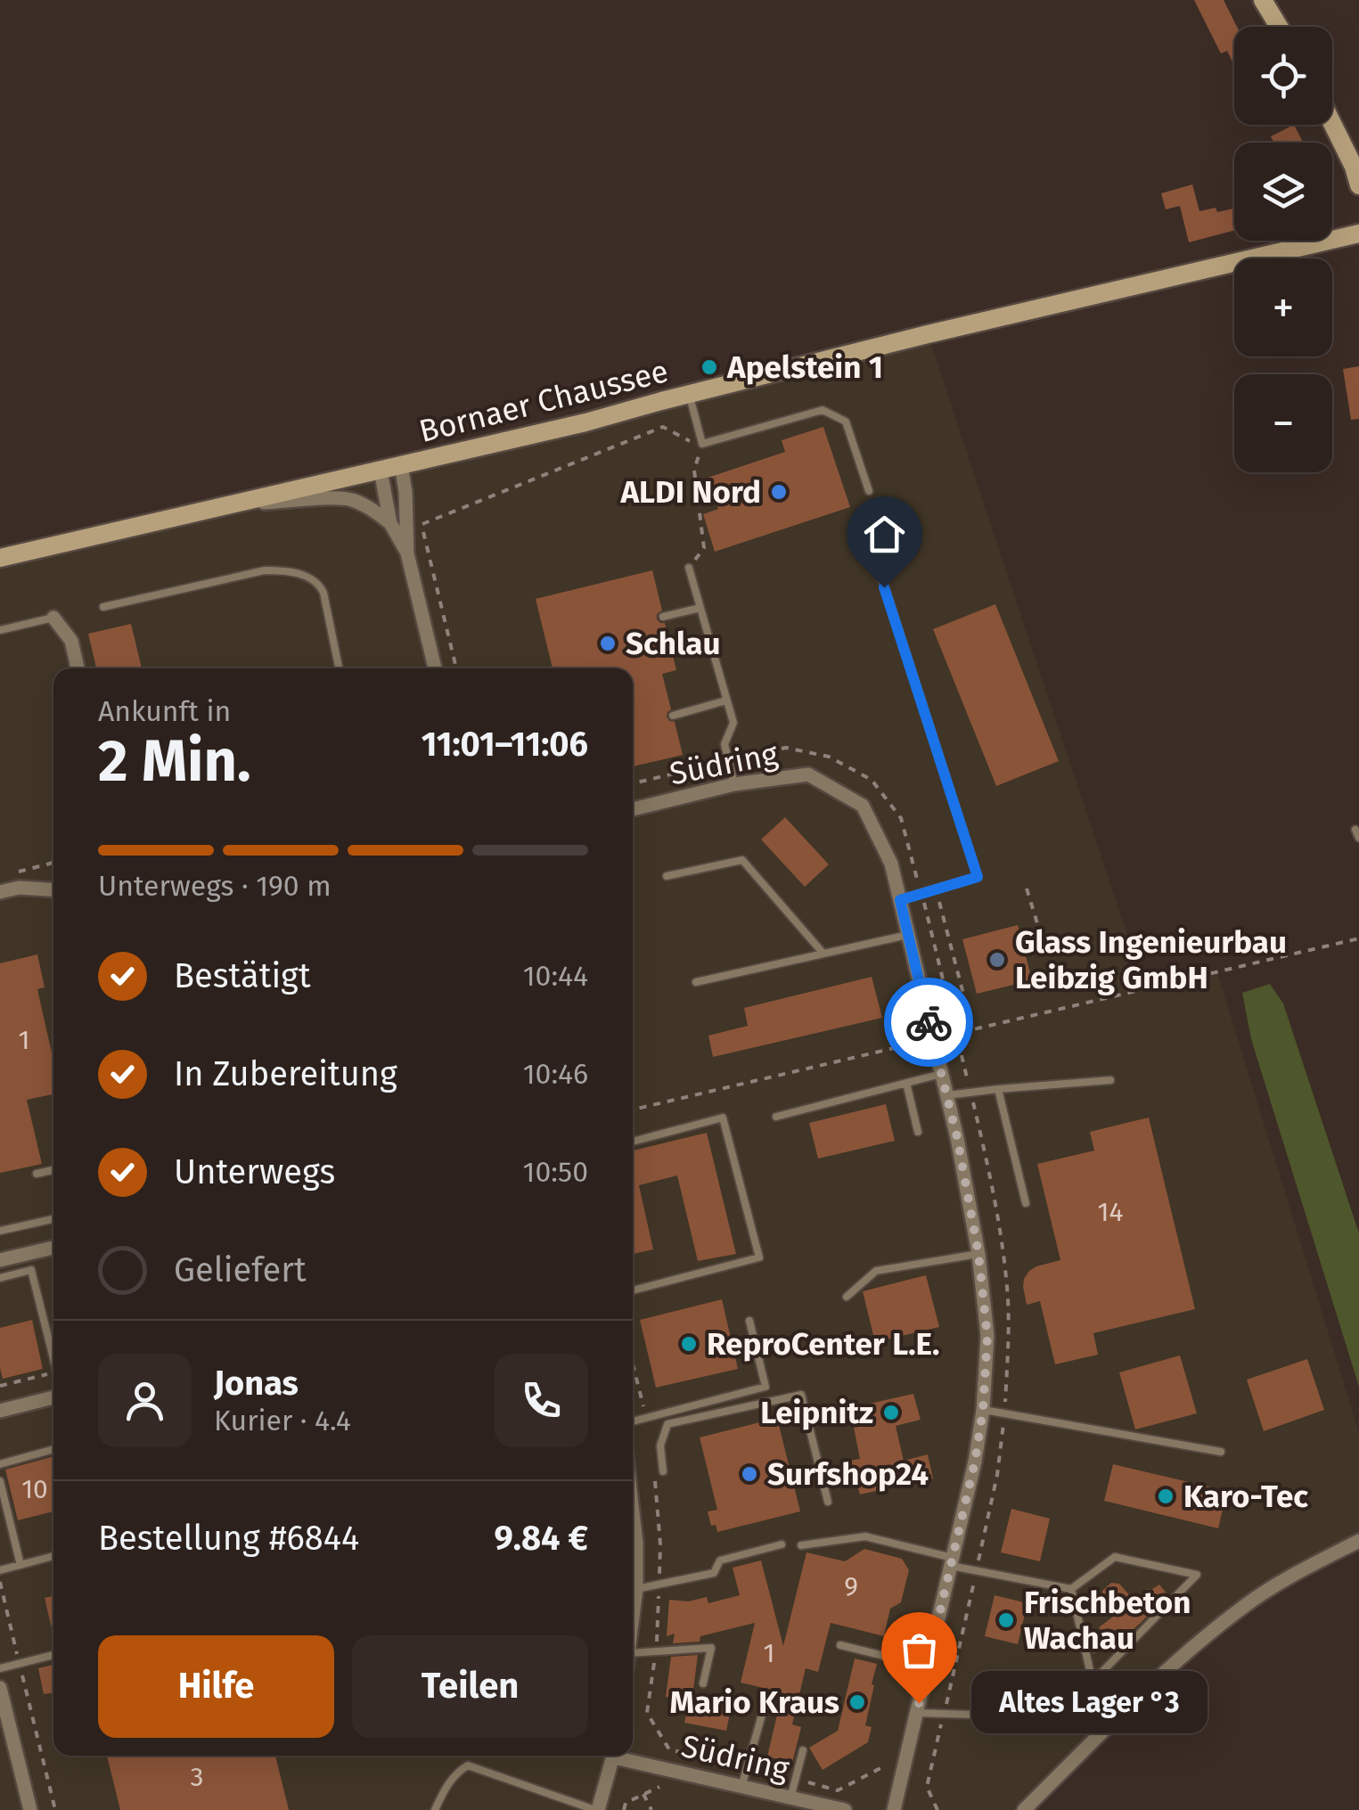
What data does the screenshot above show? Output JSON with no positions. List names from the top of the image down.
{
  "streets": {
    "main road": ["Bornaer Chaussee"],
    "street": ["Südring"]
  },
  "places": [
    "Apelstein 1",
    "ALDI Nord",
    "Schlau",
    "Glass Ingenieurbau Leibzig GmbH",
    "ReproCenter L.E.",
    "Leipnitz",
    "Surfshop24",
    "Karo-Tec",
    "Frischbeton Wachau",
    "Mario Kraus",
    "Altes Lager °3"
  ],
  "house_numbers": [
    "1",
    "14",
    "10",
    "9",
    "1",
    "3"
  ],
  "page": {
    "map_buttons": ["+", "−"],
    "heading": ["2 Min.", "Ankunft in", "11:01–11:06"],
    "panel": [
      "Jonas",
      "Kurier · 4.4",
      "Bestellung #6844",
      "9.84 €"
    ],
    "bar": "Unterwegs · 190 m",
    "list": [
      ["Bestätigt", "10:44"],
      ["In Zubereitung", "10:46"],
      ["Unterwegs", "10:50"],
      "Geliefert"
    ],
    "buttons": ["Hilfe", "Teilen"],
    "bubble": "Altes Lager °3"
  }
}
